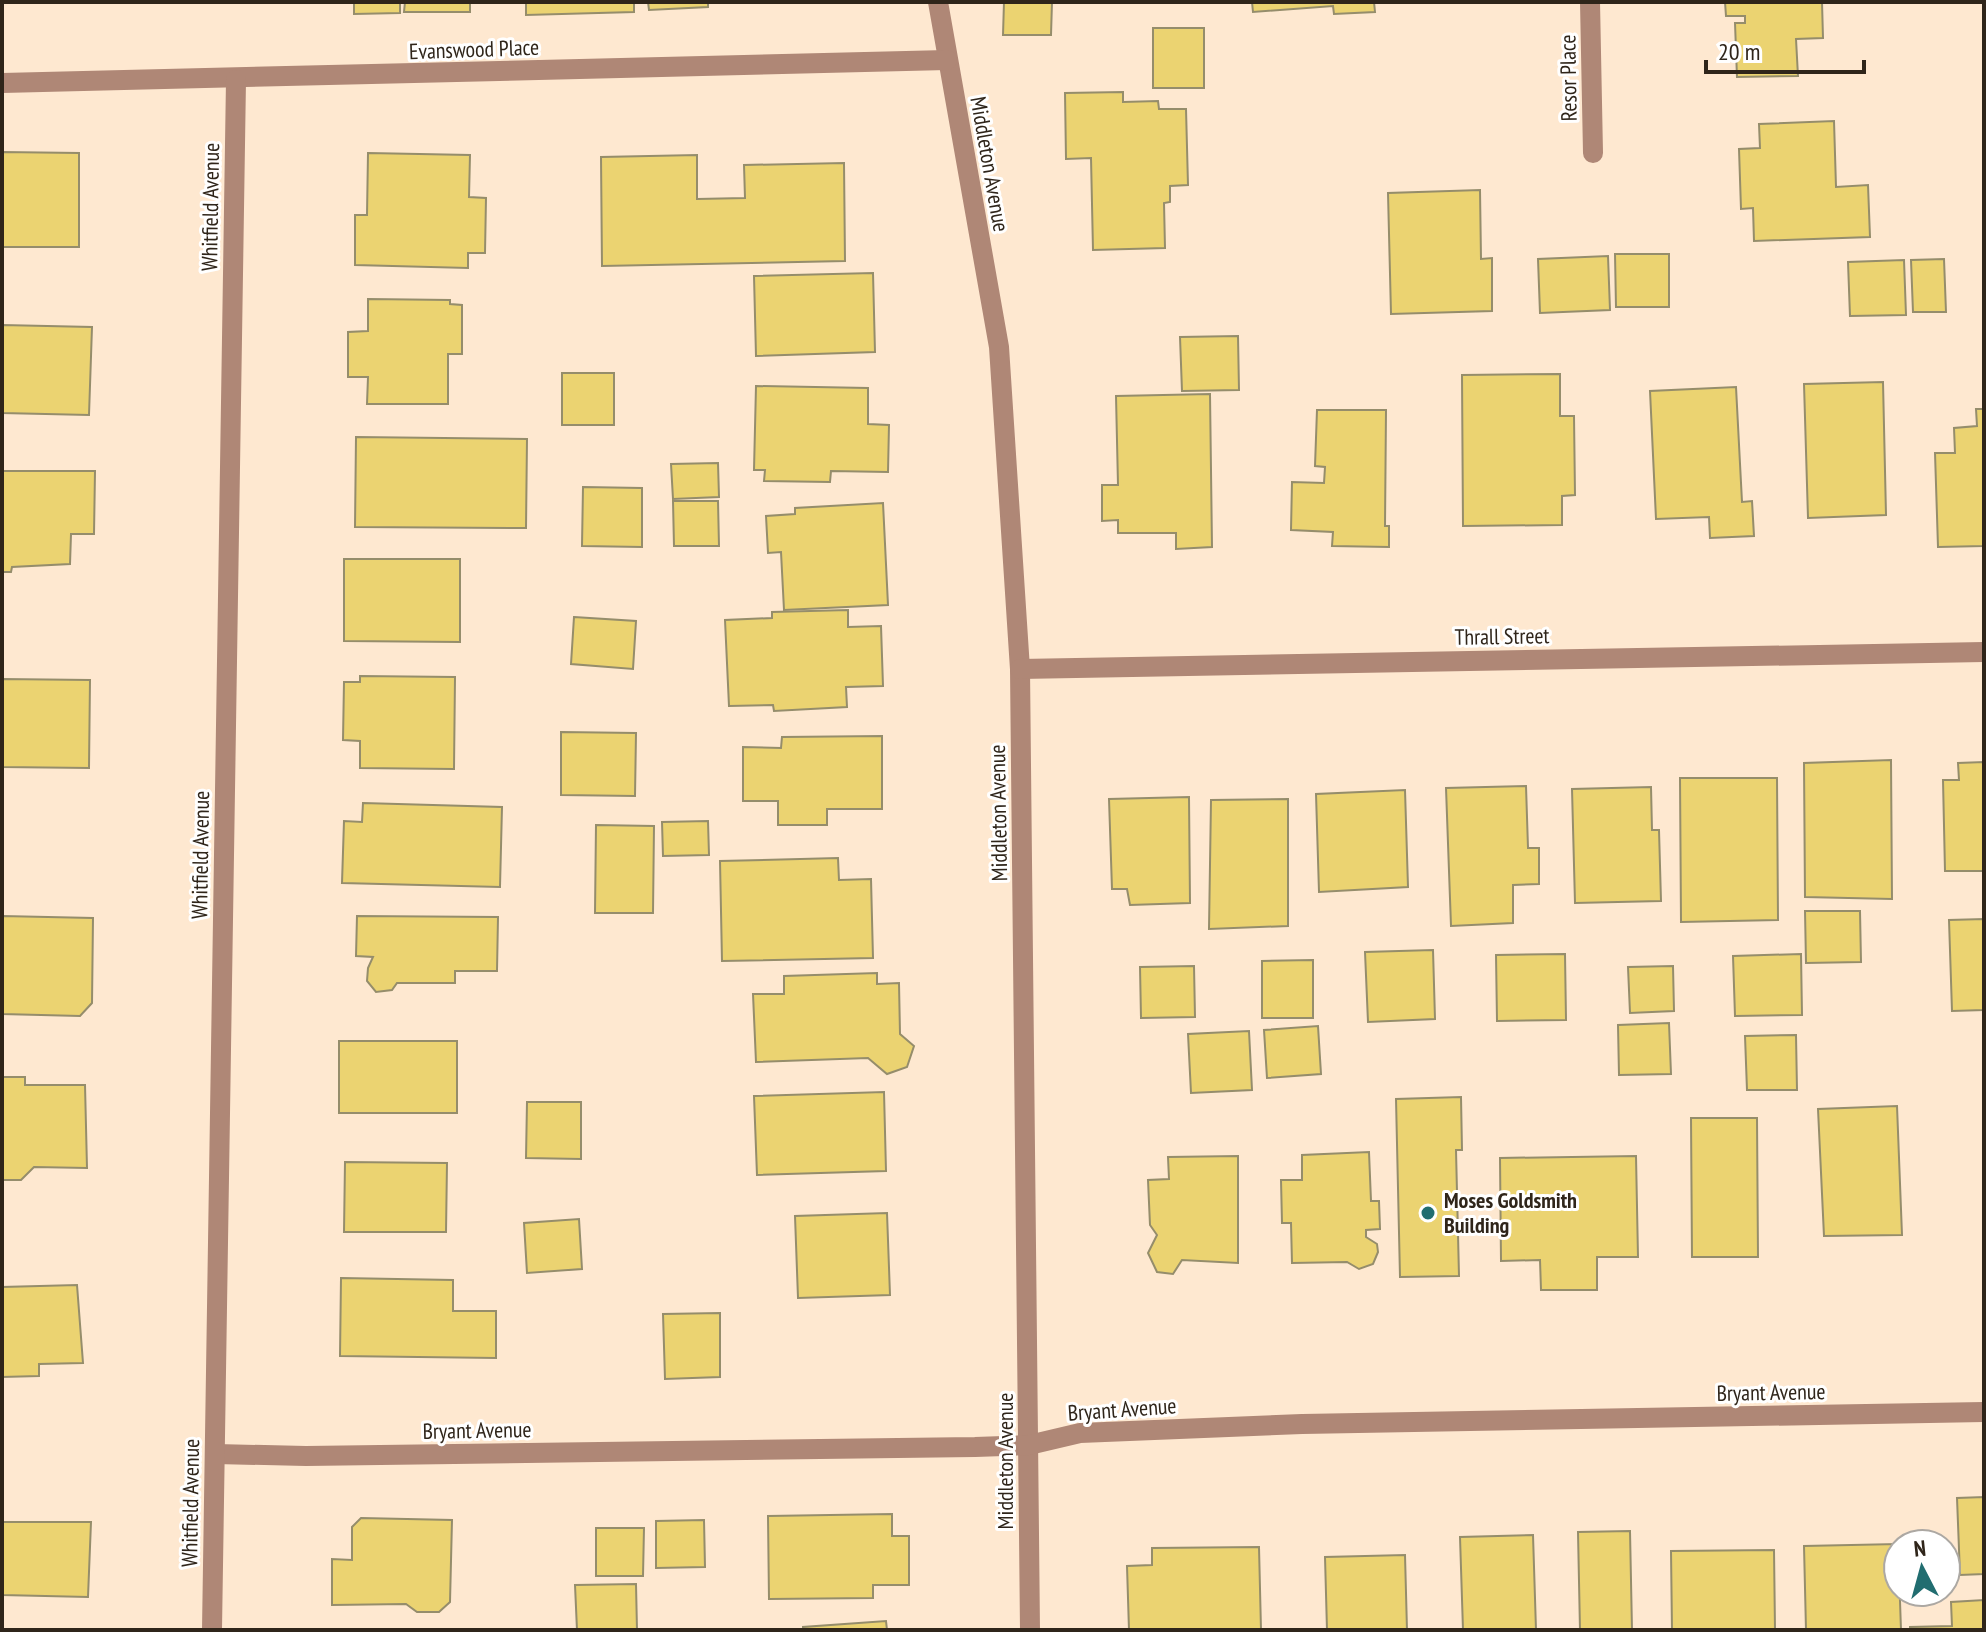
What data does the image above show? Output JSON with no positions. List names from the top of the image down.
{
  "streets": {
    "street": [
      "Evanswood Place",
      "Resor Place",
      "Middleton Avenue",
      "Whitfield Avenue",
      "Thrall Street",
      "Bryant Avenue"
    ]
  },
  "crossings": [
    ["Evanswood Place", "Middleton Avenue"],
    ["Evanswood Place", "Whitfield Avenue"],
    ["Middleton Avenue", "Thrall Street"],
    ["Middleton Avenue", "Bryant Avenue"],
    ["Whitfield Avenue", "Bryant Avenue"]
  ],
  "places": ["Moses Goldsmith Building"],
  "scale_bar": "20 m",
  "north": "top"
}
